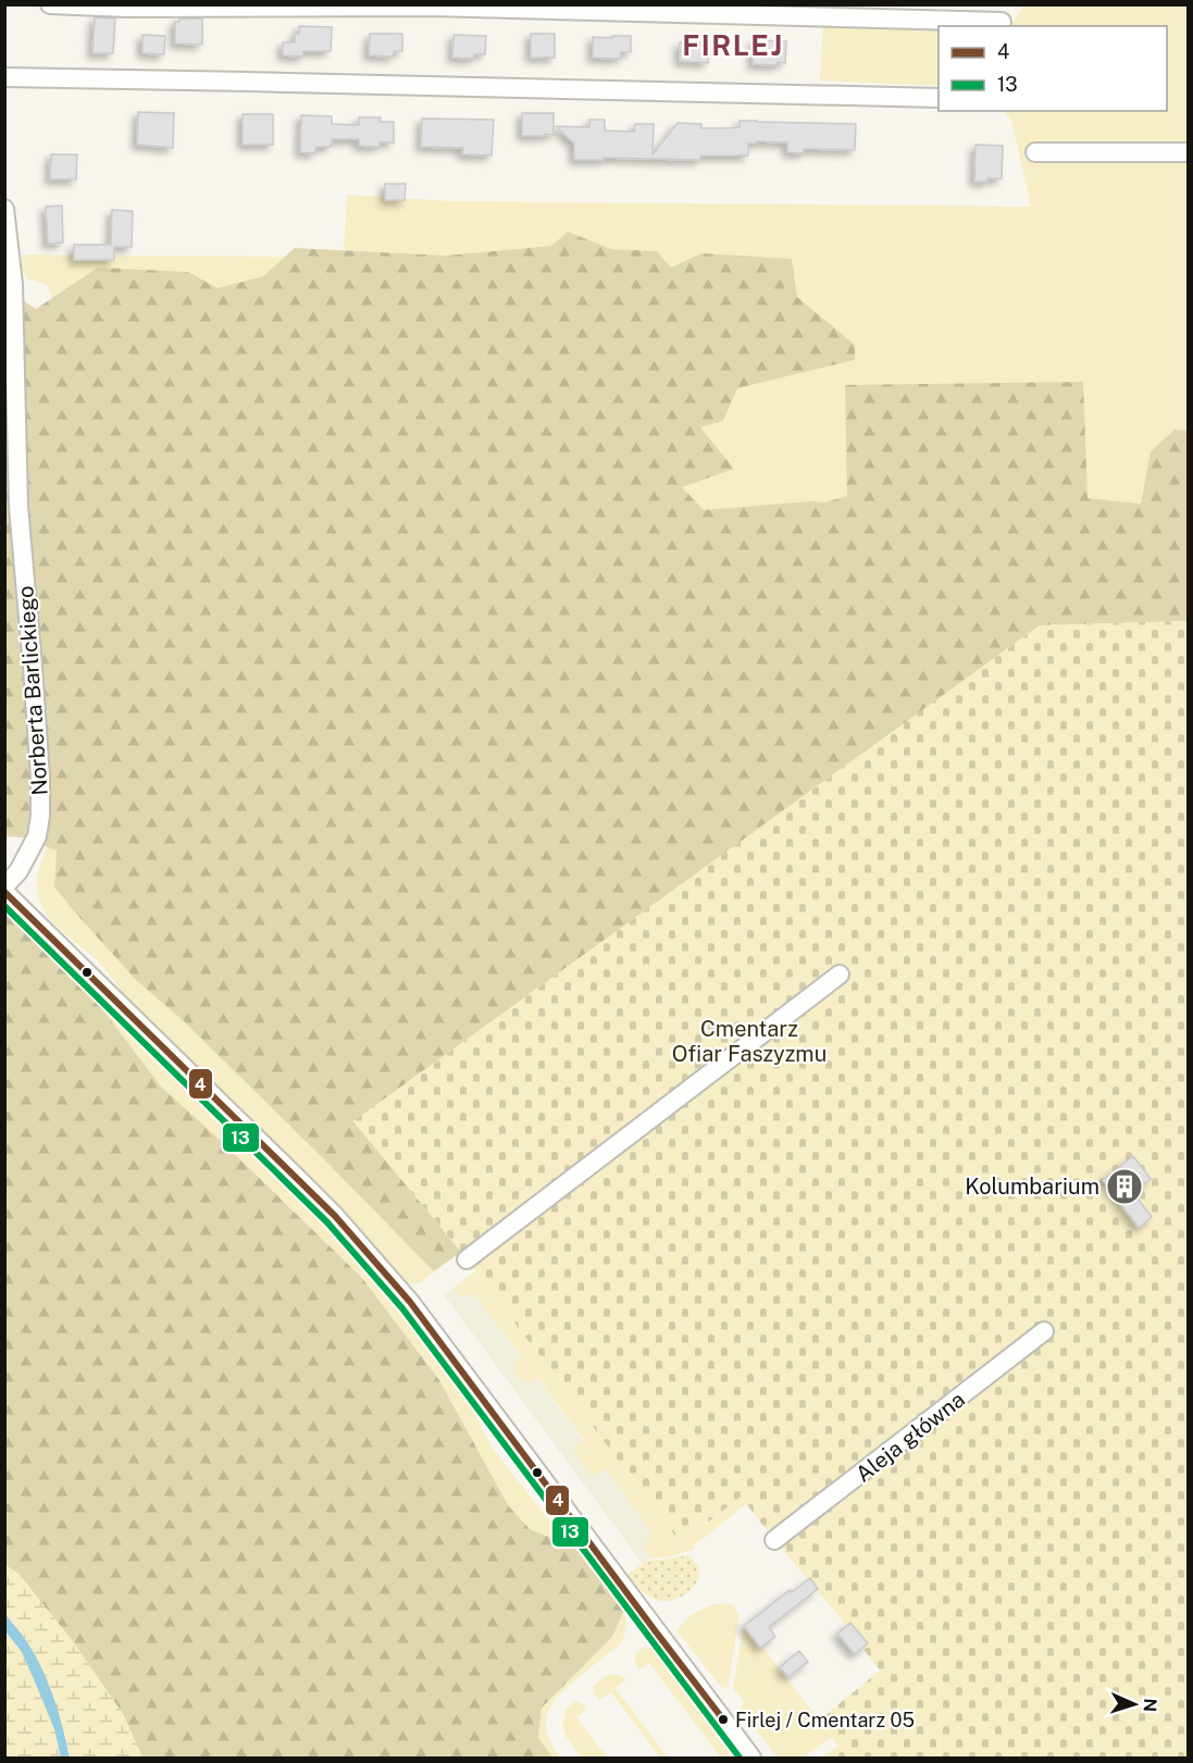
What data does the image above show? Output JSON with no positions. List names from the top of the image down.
{
  "streets": {
    "street": ["Norberta Barlickiego", "Aleja główna"]
  },
  "districts": ["FIRLEJ"],
  "parks": ["Cmentarz Ofiar Faszyzmu"],
  "places": {
    "building": ["Kolumbarium"],
    "other": ["Firlej / Cmentarz 05"]
  },
  "lines": ["transit line 4", "transit line 13"],
  "legend": ["4", "13"],
  "north": "right"
}
